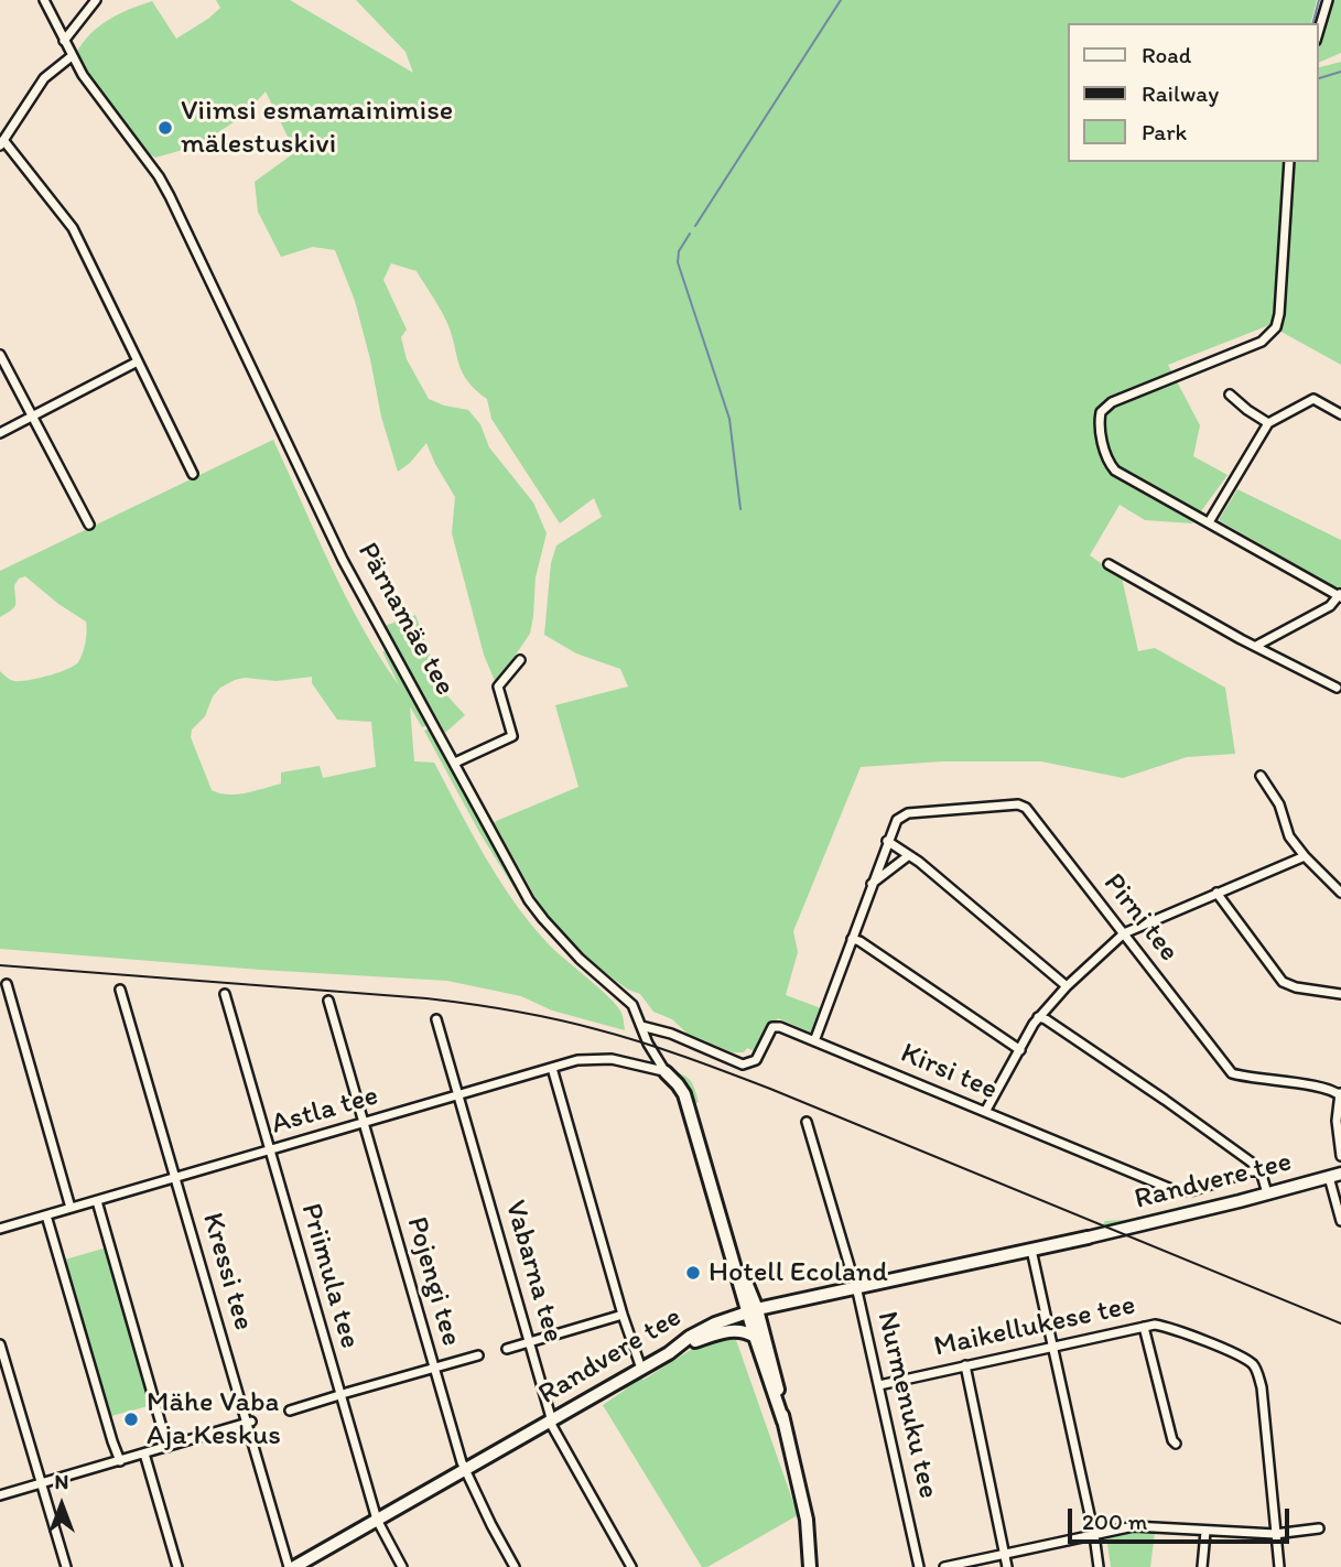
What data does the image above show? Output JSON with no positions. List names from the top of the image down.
{
  "streets": {
    "main road": ["Pärnamäe tee", "Randvere tee"],
    "street": [
      "Pirni tee",
      "Kirsi tee",
      "Astla tee",
      "Kressi tee",
      "Vabarna tee",
      "Priimula tee",
      "Pojengi tee",
      "Maikellukese tee",
      "Nurmenuku tee"
    ]
  },
  "crossings": [
    ["Pärnamäe tee", "Kirsi tee"],
    ["Pärnamäe tee", "Astla tee"],
    ["Pärnamäe tee", "Randvere tee"],
    ["Astla tee", "Kressi tee"],
    ["Astla tee", "Vabarna tee"],
    ["Astla tee", "Priimula tee"],
    ["Astla tee", "Pojengi tee"],
    ["Randvere tee", "Kressi tee"],
    ["Randvere tee", "Vabarna tee"],
    ["Randvere tee", "Priimula tee"],
    ["Randvere tee", "Pojengi tee"],
    ["Randvere tee", "Nurmenuku tee"],
    ["Maikellukese tee", "Nurmenuku tee"]
  ],
  "places": ["Viimsi esmamainimise mälestuskivi", "Hotell Ecoland", "Mähe Vaba Aja Keskus"],
  "legend": ["Road", "Railway", "Park"],
  "scale_bar": "200 m",
  "north": "top"
}
